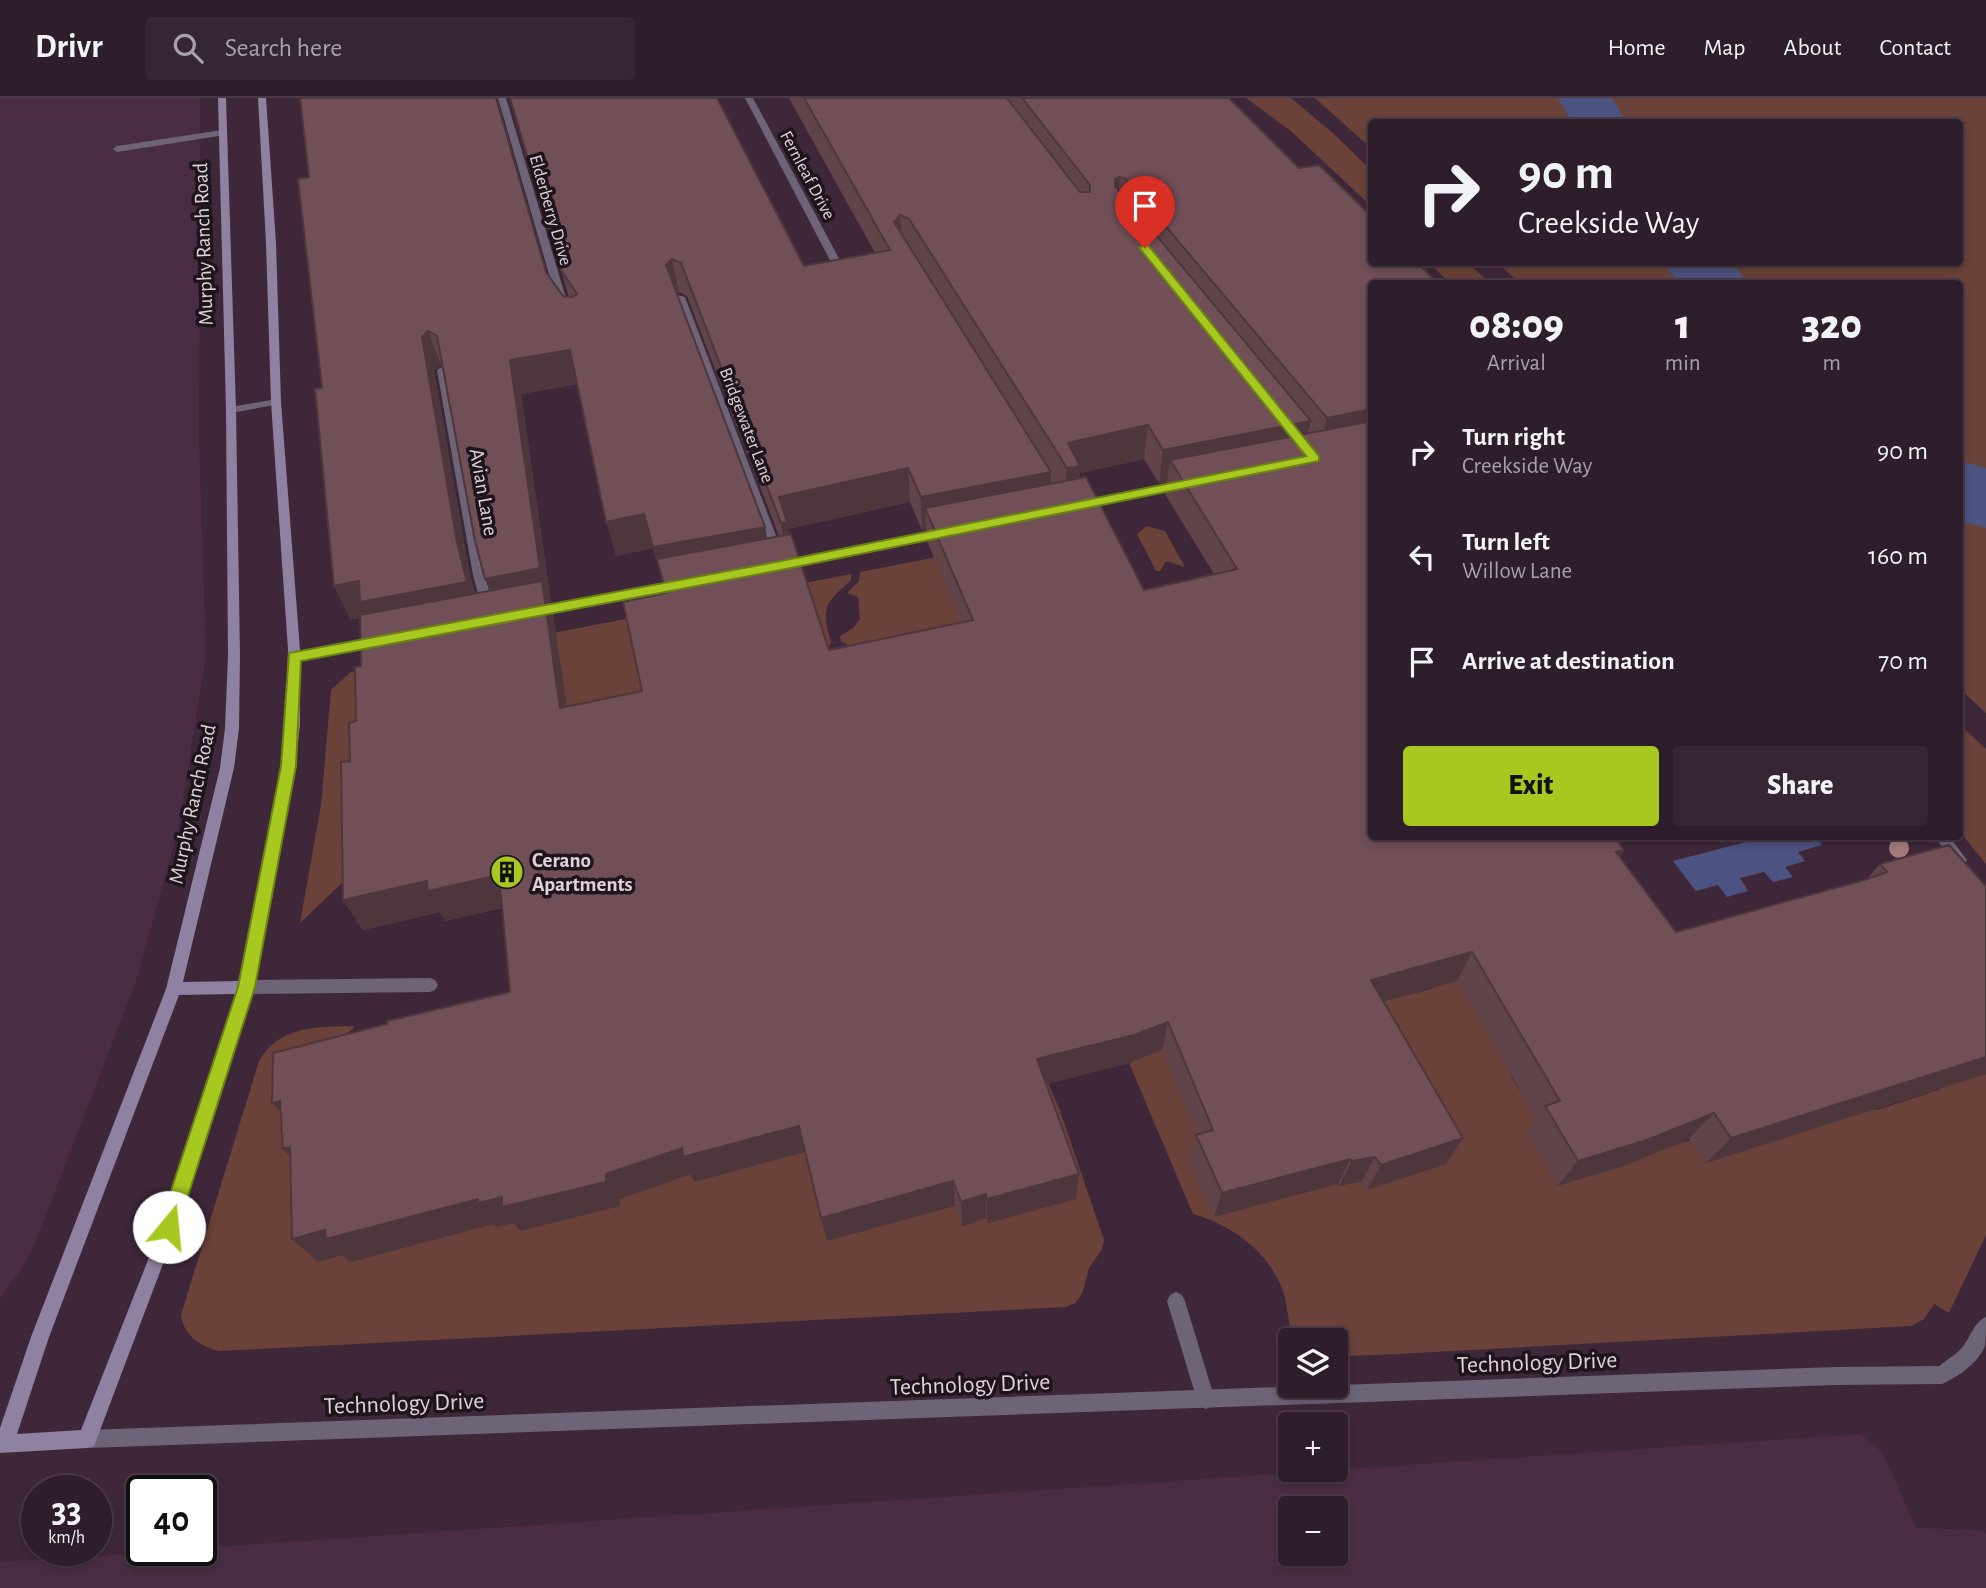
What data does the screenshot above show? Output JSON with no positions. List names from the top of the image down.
{
  "streets": {
    "street": [
      "Fernleaf Drive",
      "Elderberry Drive",
      "Murphy Ranch Road",
      "Bridgewater Lane",
      "Avian Lane",
      "Technology Drive"
    ]
  },
  "crossings": [
    ["Murphy Ranch Road", "Technology Drive"]
  ],
  "places": {
    "building": ["Cerano Apartments"]
  },
  "page": {
    "header": "Drivr",
    "search": "Search here",
    "nav": [
      "Home",
      "Map",
      "About",
      "Contact"
    ],
    "turn": ["90 m", "Creekside Way"],
    "eta": [
      "08:09",
      "Arrival",
      "1",
      "min",
      "320",
      "m"
    ],
    "list": [
      {
        "name": "Turn right",
        "note": "Creekside Way",
        "value": "90 m"
      },
      {
        "name": "Turn left",
        "note": "Willow Lane",
        "value": "160 m"
      },
      {
        "name": "Arrive at destination",
        "value": "70 m"
      }
    ],
    "buttons": ["Exit", "Share"],
    "map_buttons": ["+", "−"],
    "speed": "33 km/h",
    "limit": "40"
  }
}
